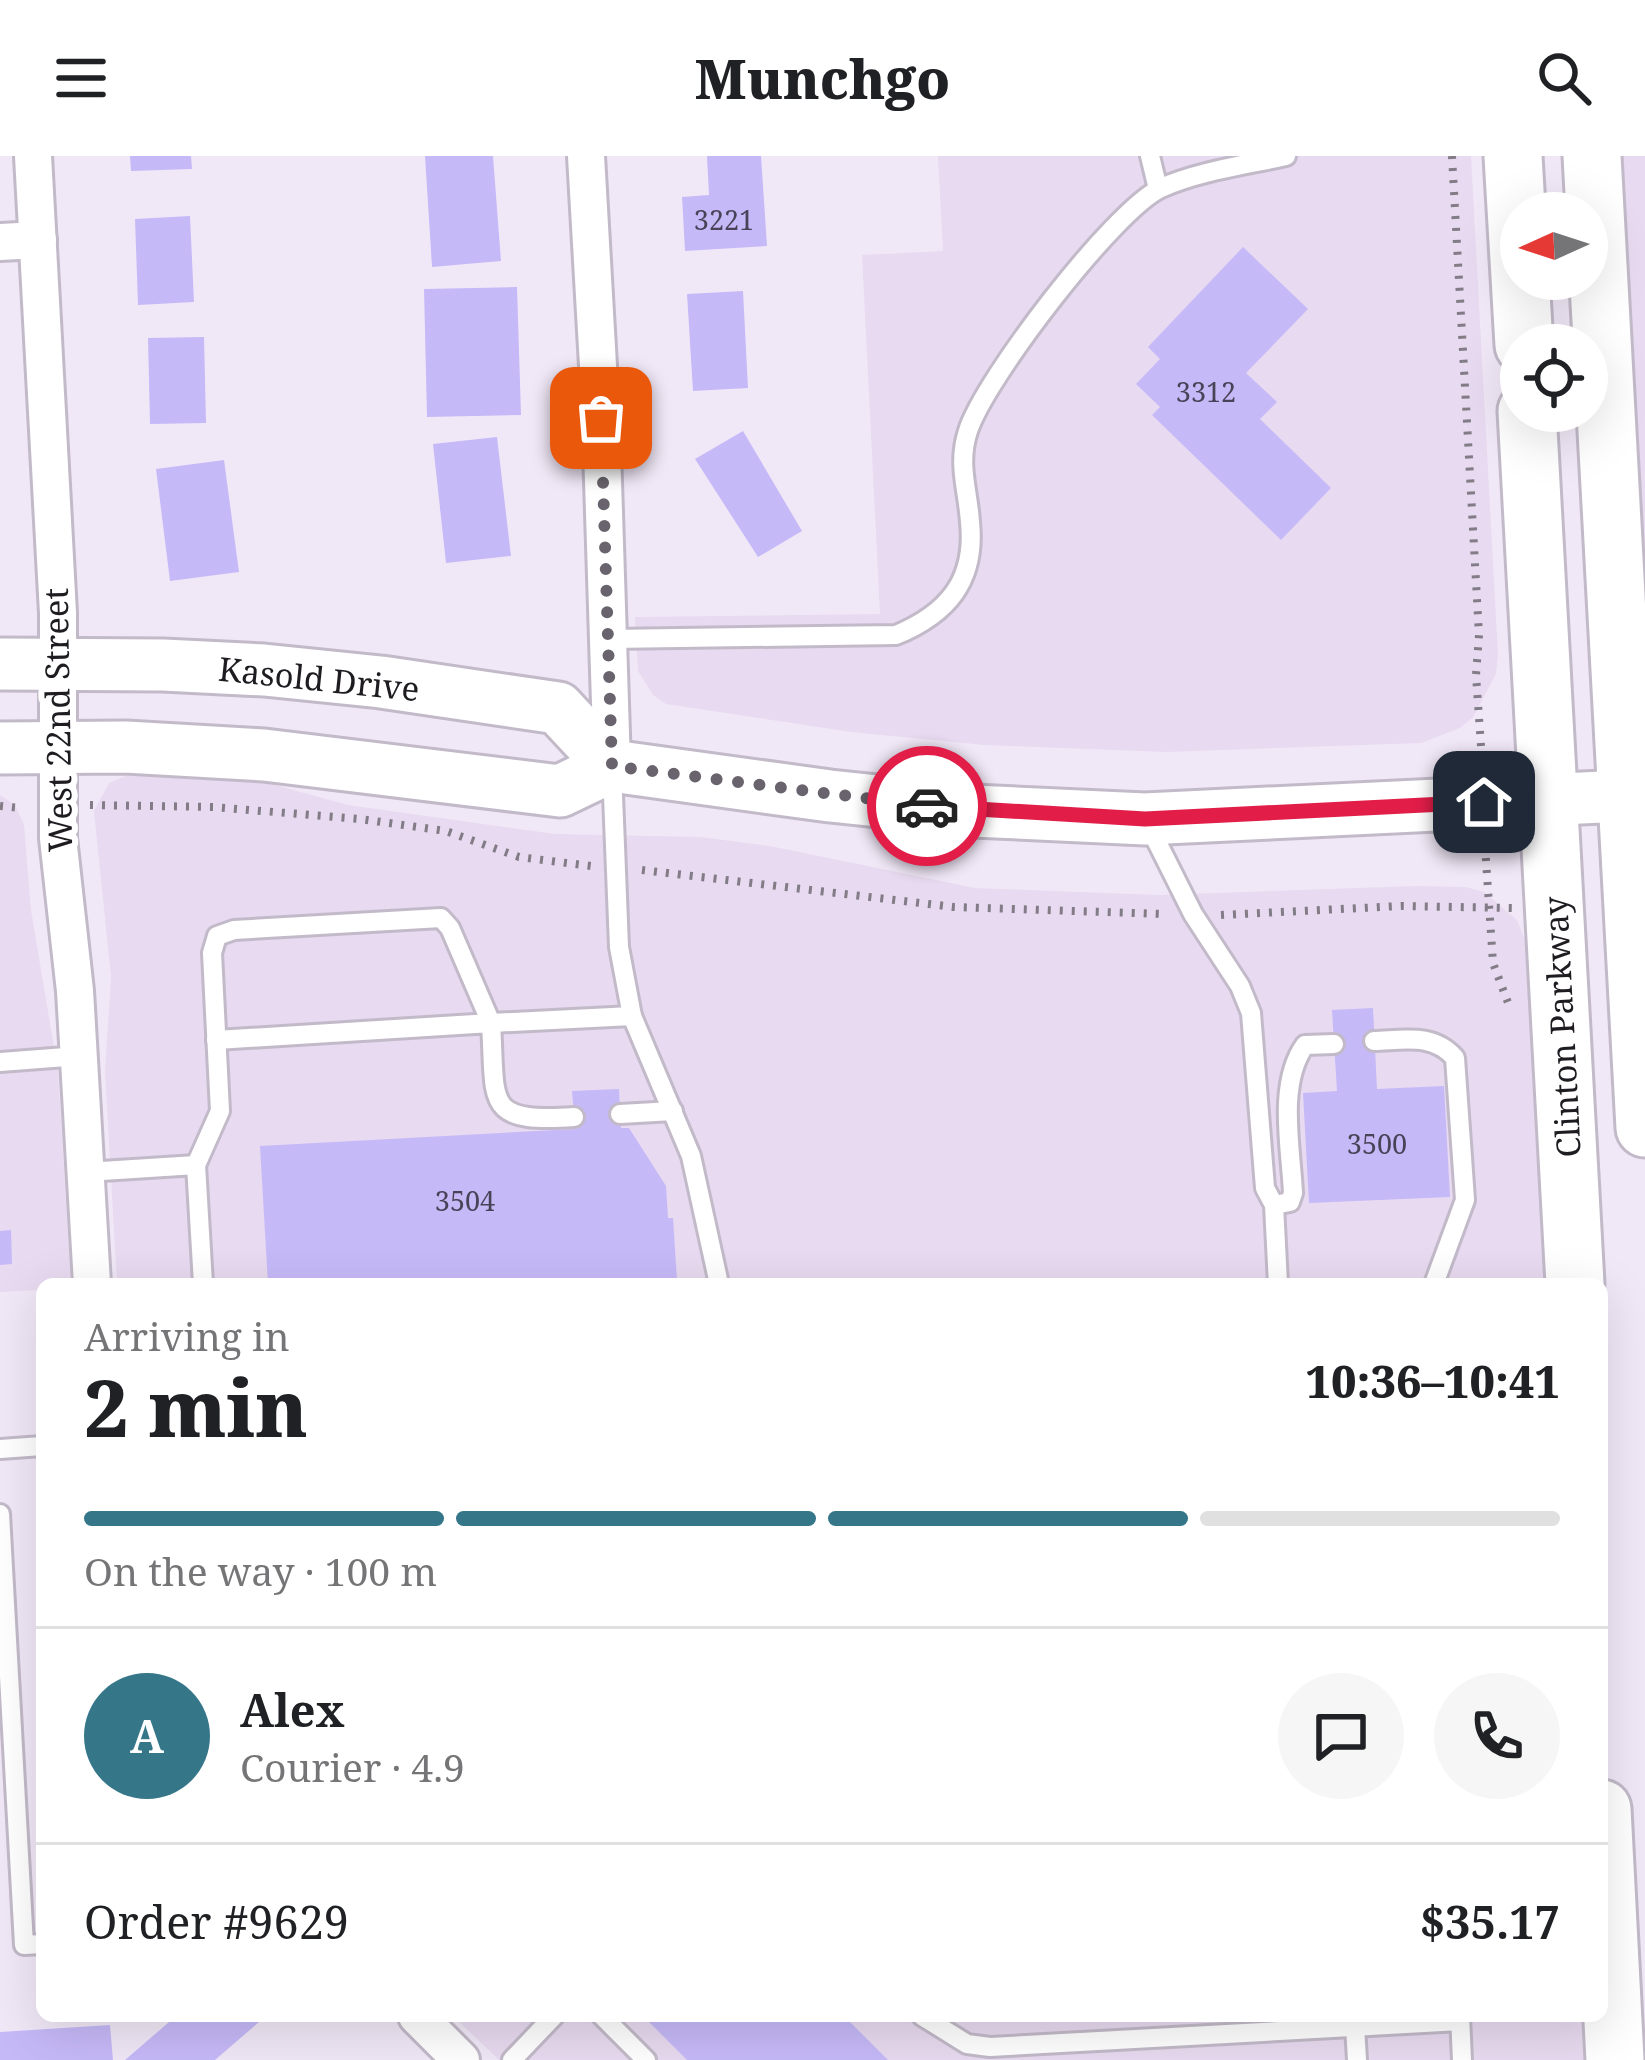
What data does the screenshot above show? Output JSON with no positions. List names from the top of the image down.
{
  "streets": {
    "main road": ["Kasold Drive", "Clinton Parkway"],
    "street": ["West 22nd Street"]
  },
  "crossings": [
    ["Kasold Drive", "West 22nd Street"]
  ],
  "house_numbers": [
    "3221",
    "3312",
    "3500",
    "3504"
  ],
  "north": "left",
  "page": {
    "header": "Munchgo",
    "heading": ["2 min", "Arriving in", "10:36–10:41"],
    "panel": [
      "Alex",
      "Courier · 4.9",
      "Order #9629",
      "$35.17"
    ],
    "bar": "On the way · 100 m",
    "round": "A"
  }
}
